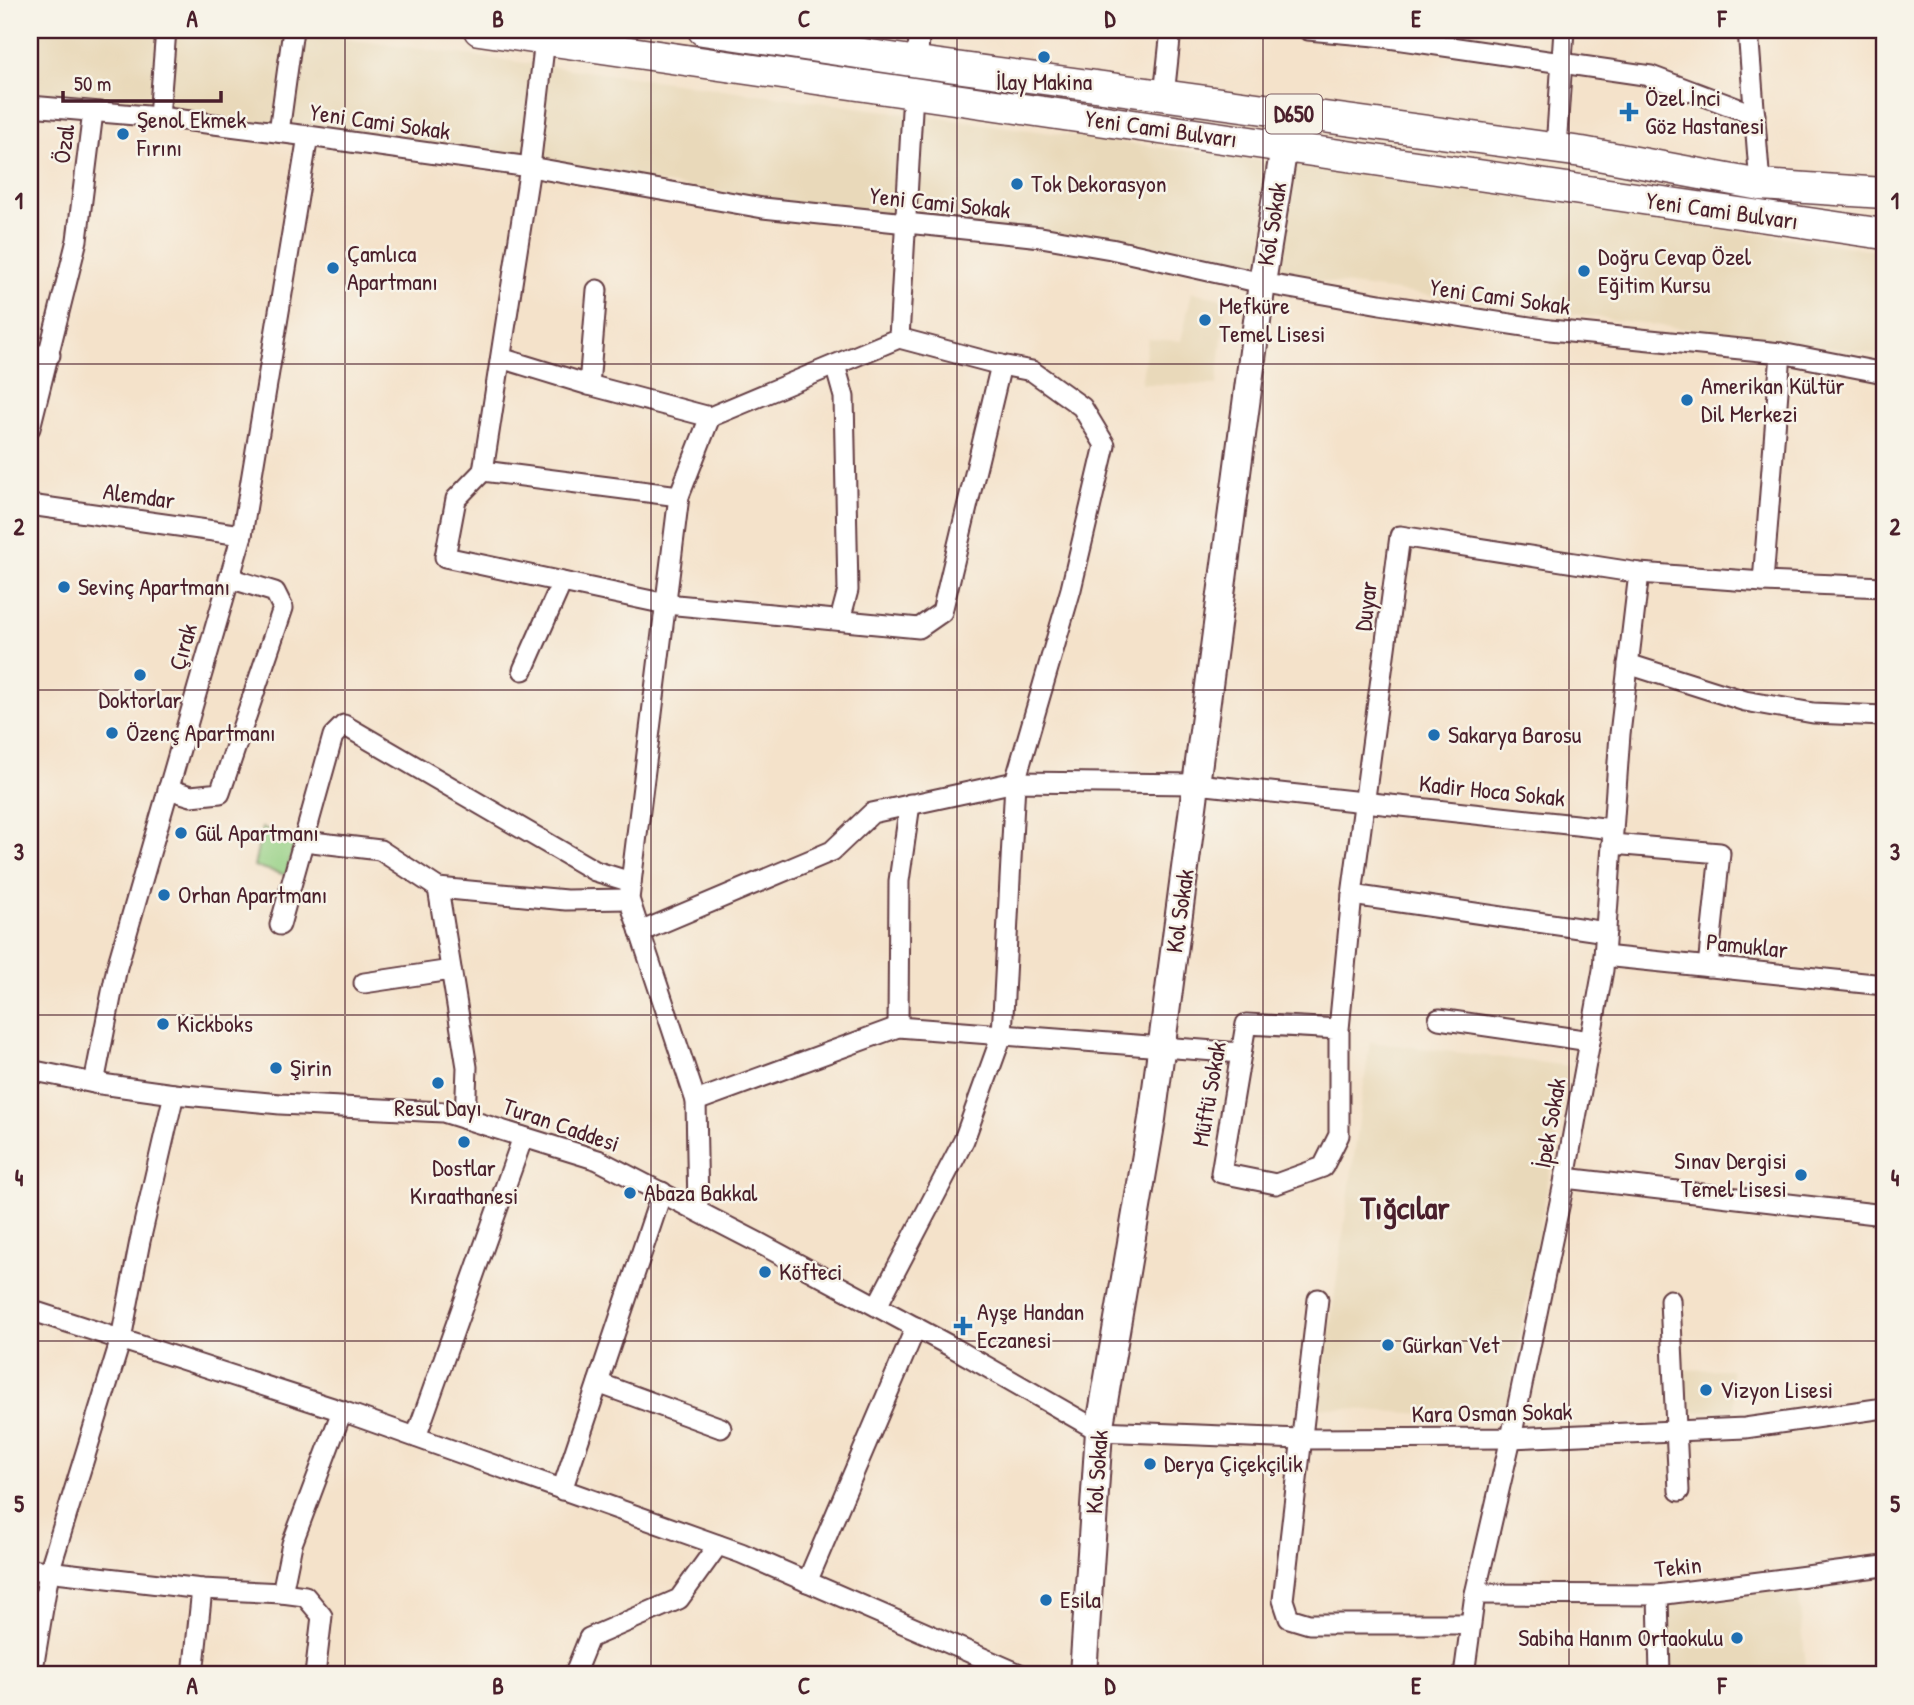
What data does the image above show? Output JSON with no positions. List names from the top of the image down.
{
  "streets": {
    "main road": ["D650", "Yeni Cami Bulvarı"],
    "street": [
      "Yeni Cami Sokak",
      "Özal",
      "Kol Sokak",
      "Alemdar",
      "Duyar",
      "Çırak",
      "Kadir Hoca Sokak",
      "Pamuklar",
      "Müftü Sokak",
      "İpek Sokak",
      "Turan Caddesi",
      "Kara Osman Sokak",
      "Tekin"
    ]
  },
  "crossings": [
    ["Yeni Cami Sokak", "Özal"],
    ["Yeni Cami Sokak", "Kol Sokak"],
    ["Yeni Cami Sokak", "Çırak"],
    ["Yeni Cami Bulvarı", "Kol Sokak"],
    ["Kol Sokak", "Kadir Hoca Sokak"],
    ["Kol Sokak", "Turan Caddesi"],
    ["Kol Sokak", "Kara Osman Sokak"],
    ["Alemdar", "Çırak"],
    ["Duyar", "Kadir Hoca Sokak"],
    ["Duyar", "Müftü Sokak"],
    ["Duyar", "İpek Sokak"],
    ["Çırak", "Turan Caddesi"],
    ["Kadir Hoca Sokak", "Pamuklar"],
    ["Kadir Hoca Sokak", "İpek Sokak"],
    ["Pamuklar", "İpek Sokak"],
    ["İpek Sokak", "Kara Osman Sokak"],
    ["İpek Sokak", "Tekin"],
    ["Turan Caddesi", "Kara Osman Sokak"]
  ],
  "districts": ["Tığcılar"],
  "places": {
    "other": [
      "İlay Makina",
      "Şenol Ekmek Fırını",
      "Tok Dekorasyon",
      "Çamlıca Apartmanı",
      "Doğru Cevap Özel Eğitim Kursu",
      "Mefküre Temel Lisesi",
      "Amerikan Kültür Dil Merkezi",
      "Sevinç Apartmanı",
      "Doktorlar",
      "Özenç Apartmanı",
      "Sakarya Barosu",
      "Gül Apartmanı",
      "Orhan Apartmanı",
      "Kickboks",
      "Şirin",
      "Resul Dayı",
      "Dostlar Kıraathanesi",
      "Sınav Dergisi Temel Lisesi",
      "Abaza Bakkal",
      "Köfteci",
      "Gürkan Vet",
      "Vizyon Lisesi",
      "Derya Çiçekçilik",
      "Esila",
      "Sabiha Hanım Ortaokulu"
    ],
    "health": ["Özel İnci Göz Hastanesi", "Ayşe Handan Eczanesi"]
  },
  "scale_bar": "50 m",
  "grid": {
    "columns": [
      "A",
      "B",
      "C",
      "D",
      "E",
      "F"
    ],
    "rows": [
      "1",
      "2",
      "3",
      "4",
      "5"
    ]
  }
}
